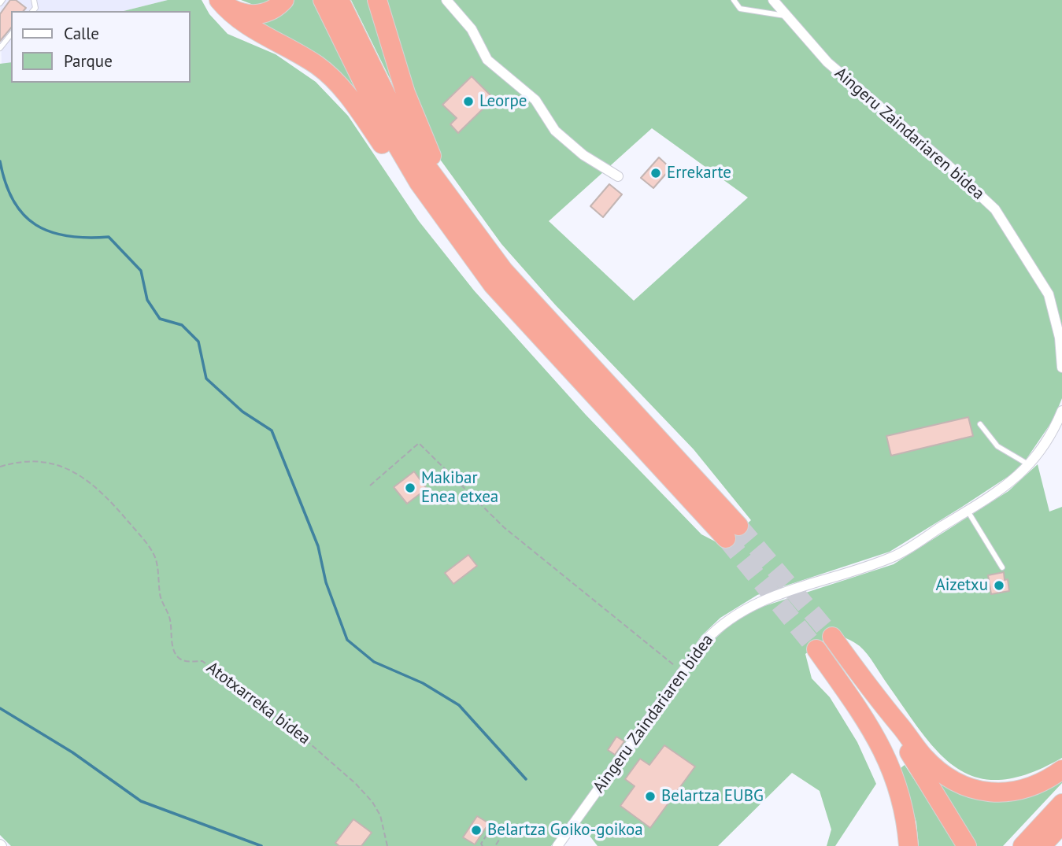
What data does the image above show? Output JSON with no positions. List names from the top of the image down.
{
  "streets": {
    "street": ["Aingeru Zaindariaren bidea"],
    "path": ["Atotxarreka bidea"]
  },
  "places": [
    "Leorpe",
    "Errekarte",
    "Makibar Enea etxea",
    "Aizetxu",
    "Belartza EUBG",
    "Belartza Goiko-goikoa"
  ],
  "legend": ["Calle", "Parque"]
}
